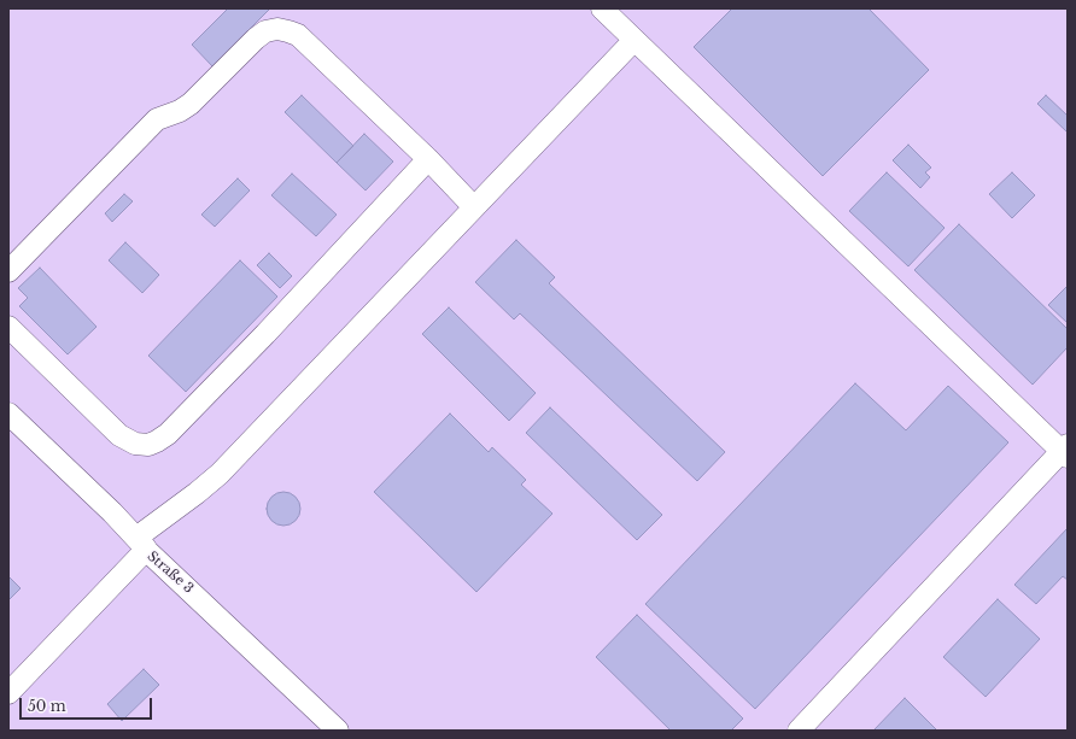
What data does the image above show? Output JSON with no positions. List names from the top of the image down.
{
  "streets": {
    "lane": ["Straße 3"]
  },
  "scale_bar": "50 m"
}
